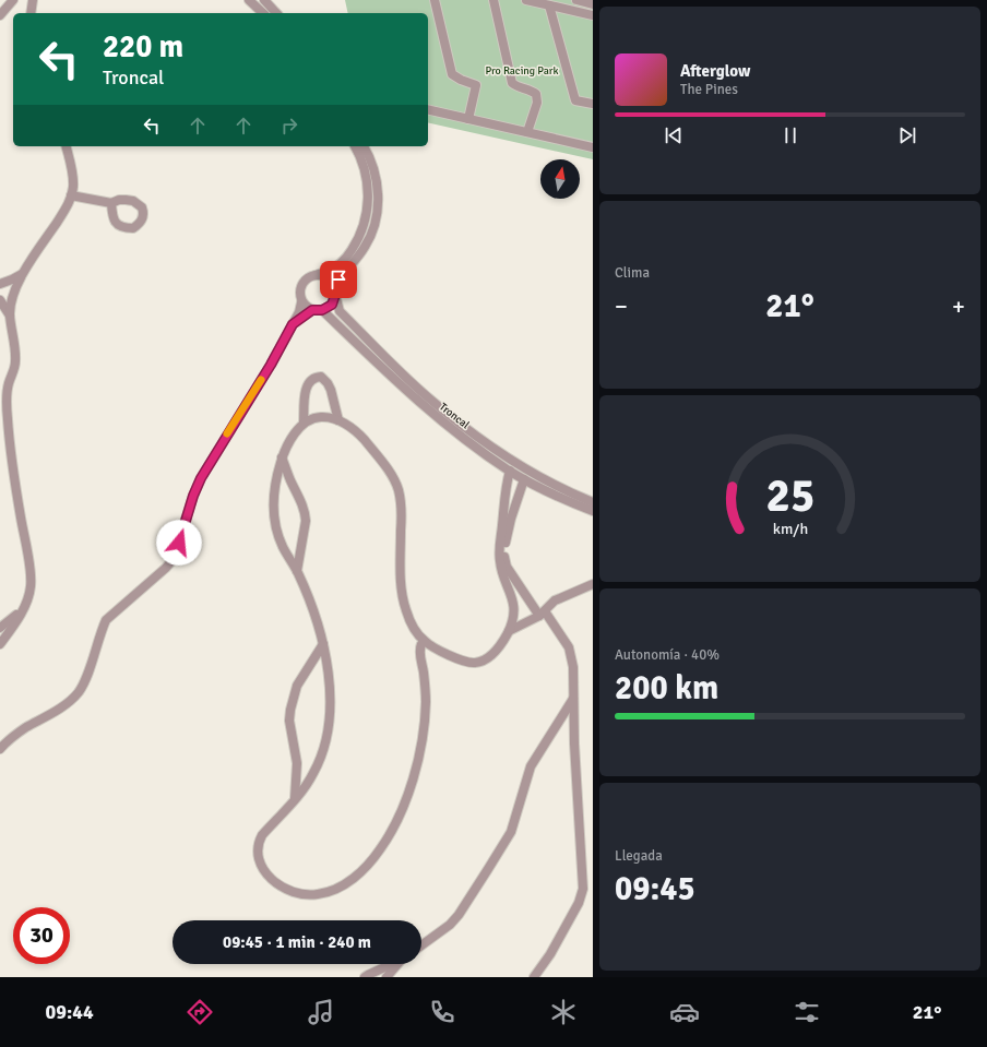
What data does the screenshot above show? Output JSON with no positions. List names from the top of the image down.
{
  "streets": {
    "street": ["Troncal"]
  },
  "parks": ["Pro Racing Park"],
  "north": "top",
  "page": {
    "turn": ["220 m", "Troncal"],
    "song": ["Afterglow", "The Pines"],
    "tile": [
      "Clima",
      ["Autonomía · 40%", "200 km"],
      ["Llegada", "09:45"]
    ],
    "heat": ["−", "21°", "+"],
    "limit": "30",
    "trip": "09:45 · 1 min · 240 m",
    "tabs": ["09:44", "21°"],
    "gauge": ["25", "km/h"]
  }
}
